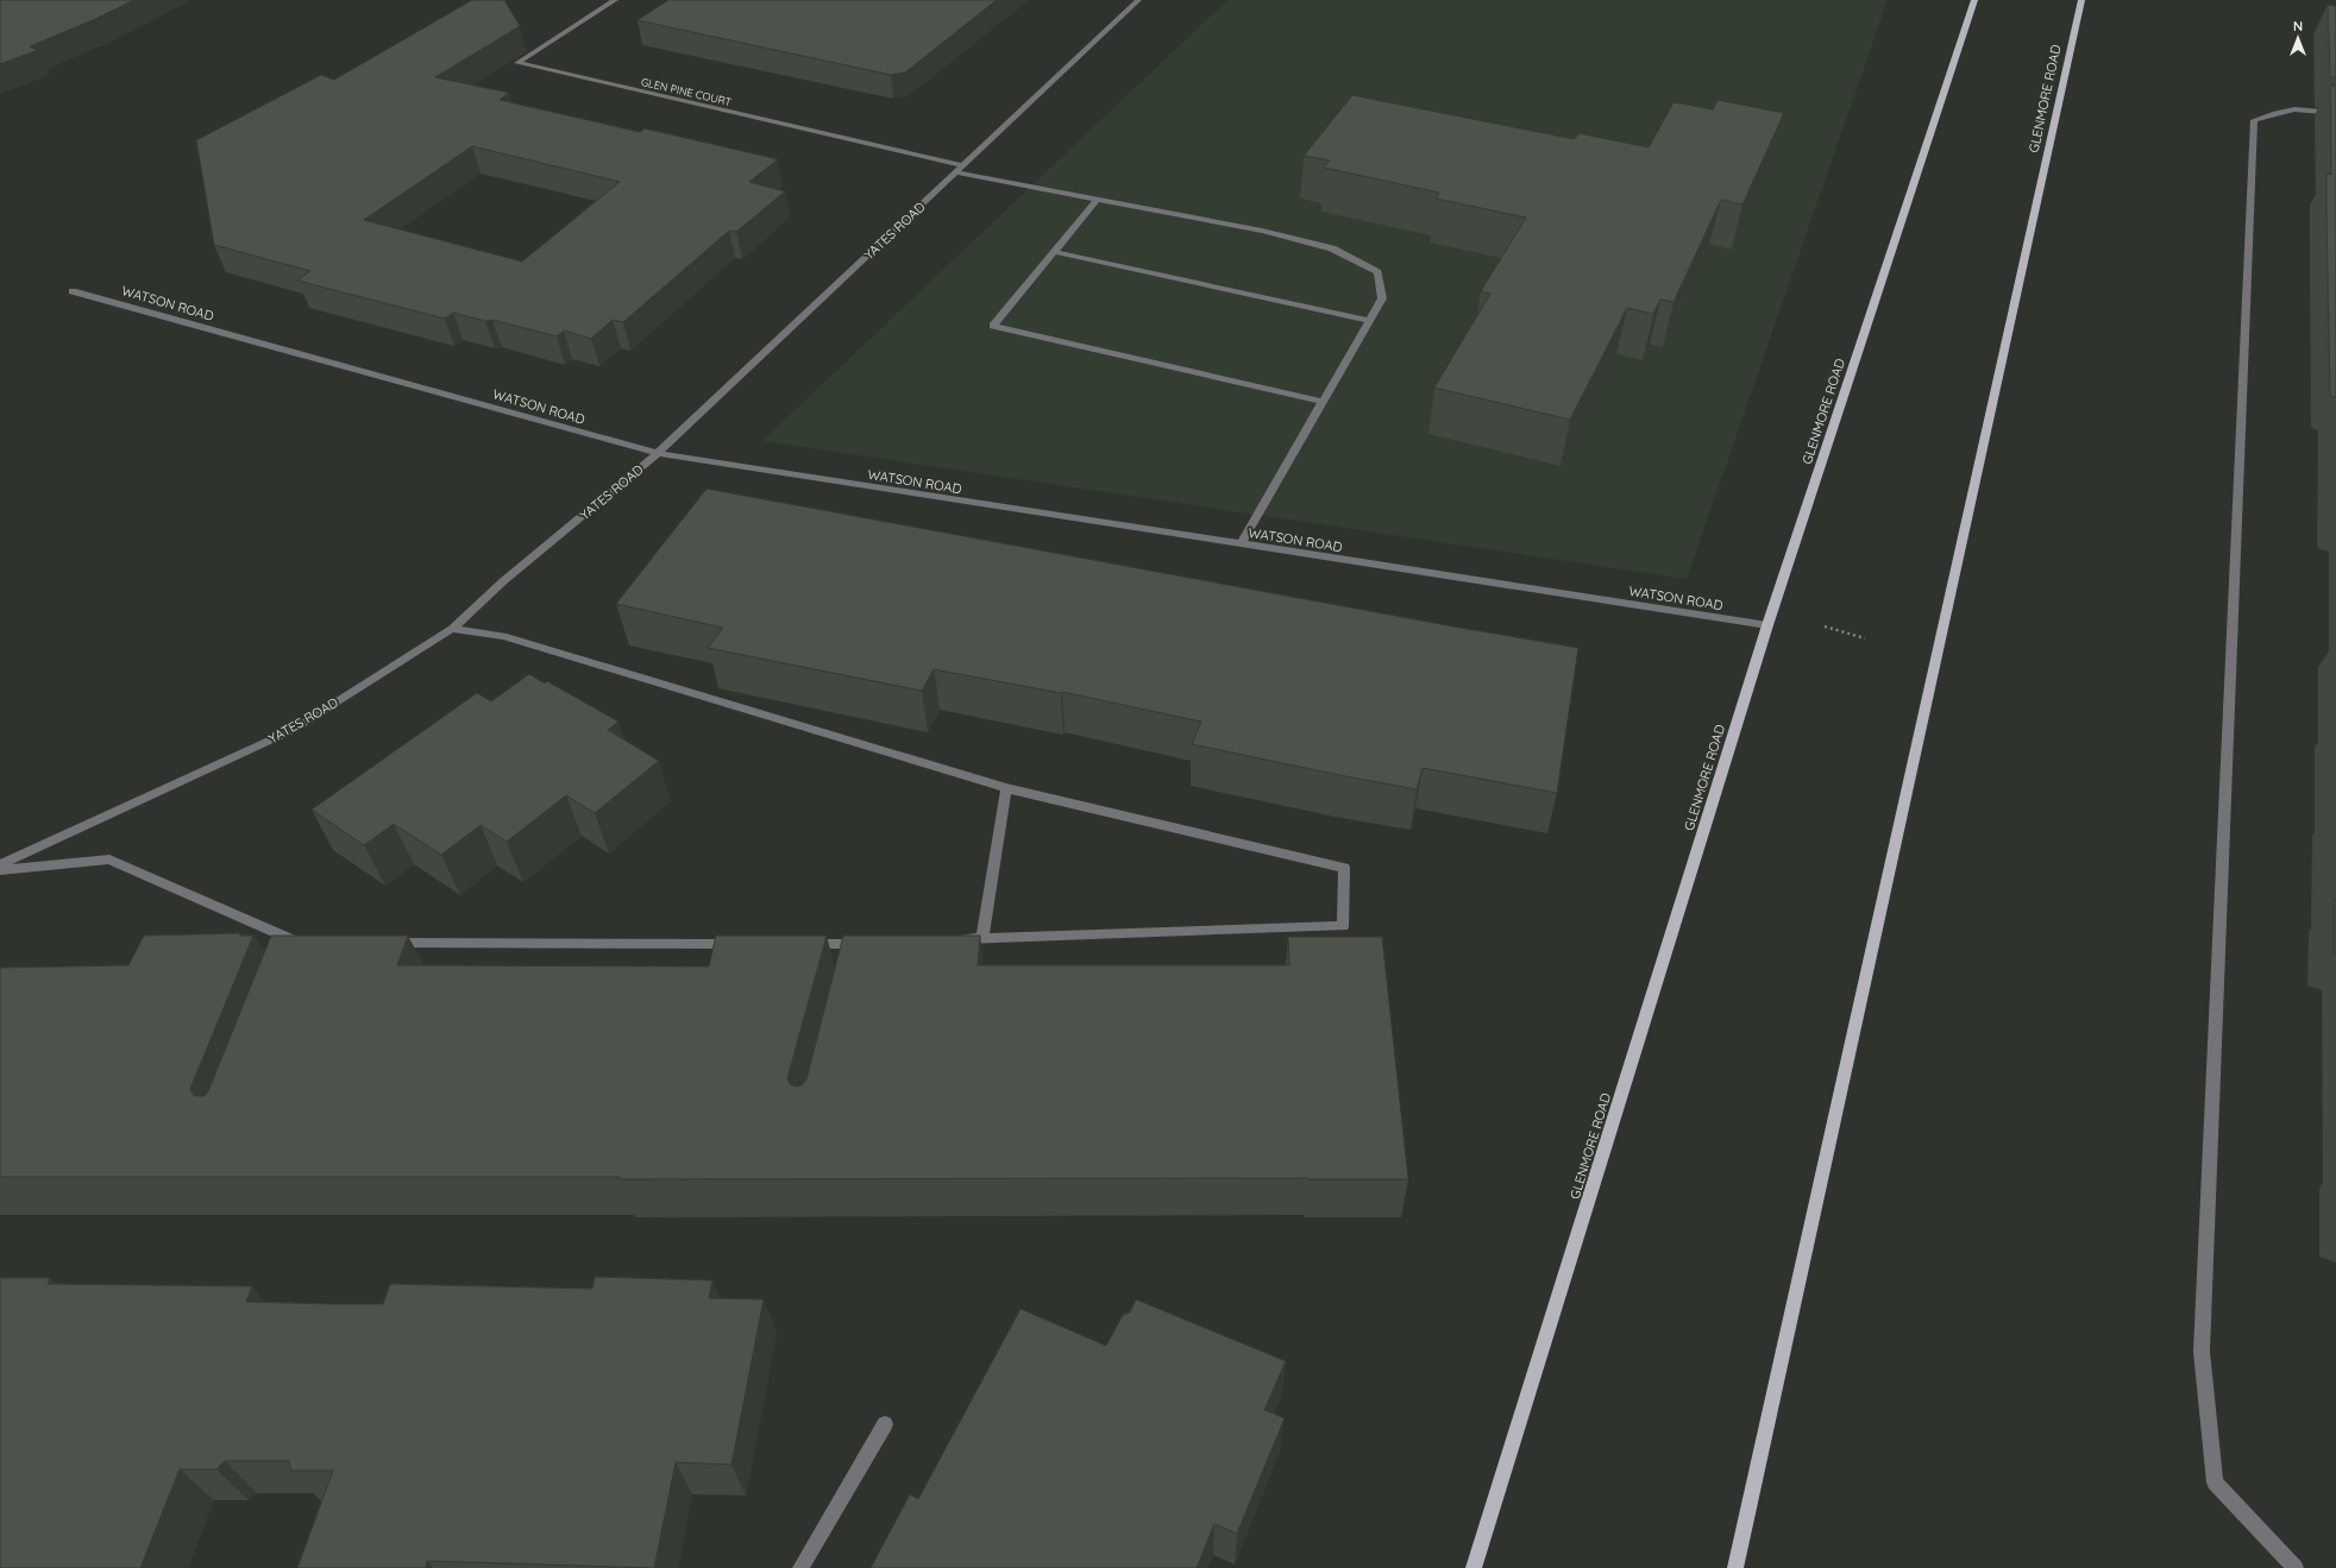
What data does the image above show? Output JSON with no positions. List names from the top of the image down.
{
  "streets": {
    "main road": ["GLENMORE ROAD"],
    "street": ["GLEN PINE COURT", "YATES ROAD", "WATSON ROAD"]
  },
  "crossings": [
    ["GLEN PINE COURT", "YATES ROAD"],
    ["GLENMORE ROAD", "WATSON ROAD"],
    ["YATES ROAD", "WATSON ROAD"]
  ],
  "north": "top"
}
